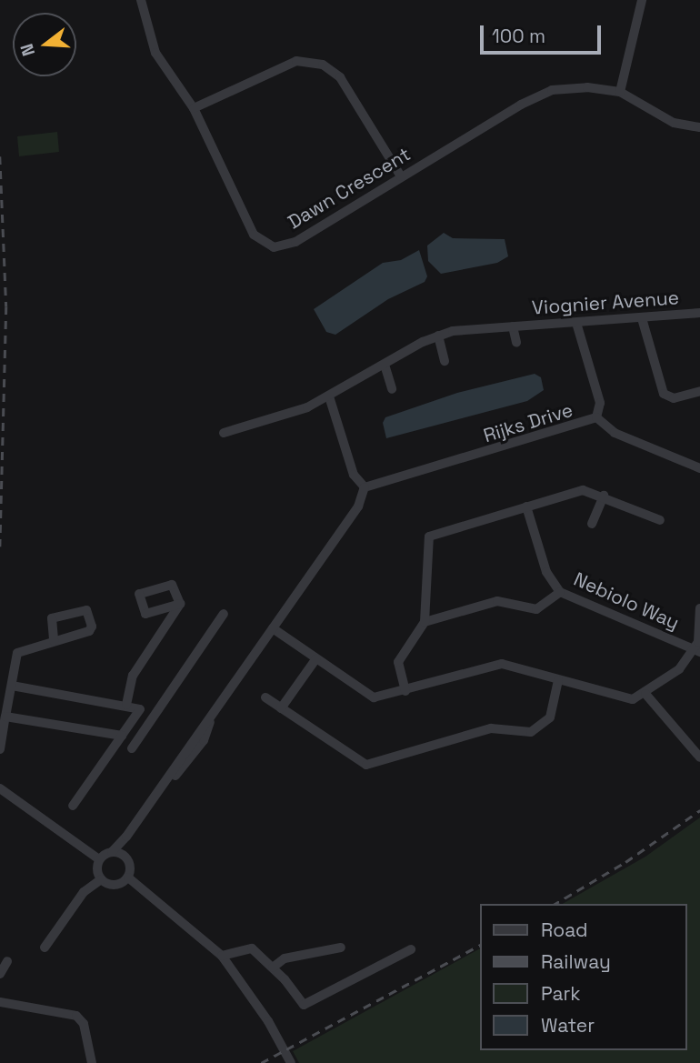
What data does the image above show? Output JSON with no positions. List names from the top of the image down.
{
  "streets": {
    "street": [
      "Dawn Crescent",
      "Viognier Avenue",
      "Rijks Drive",
      "Nebiolo Way"
    ]
  },
  "legend": [
    "Road",
    "Railway",
    "Park",
    "Water"
  ],
  "scale_bar": "100 m",
  "north": "left"
}
